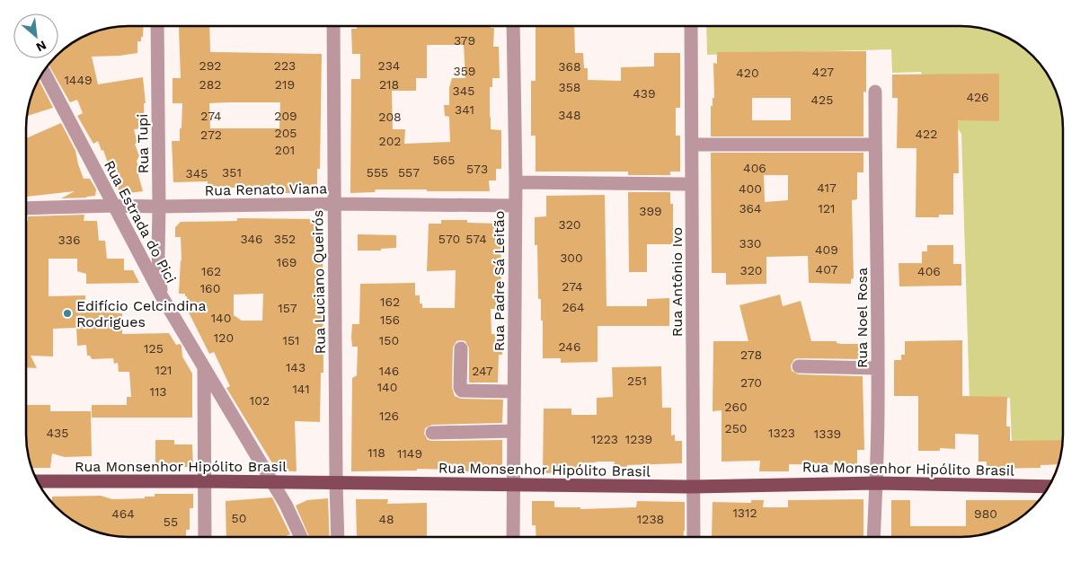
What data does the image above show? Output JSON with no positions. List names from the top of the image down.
{
  "streets": {
    "main road": ["Rua Monsenhor Hipólito Brasil"],
    "street": [
      "Rua Tupi",
      "Rua Renato Viana",
      "Rua Estrada do Pici",
      "Rua Padre Sá Leitão",
      "Rua Luciano Queirós",
      "Rua Antônio Ivo",
      "Rua Noel Rosa"
    ]
  },
  "crossings": [
    ["Rua Tupi", "Rua Renato Viana"],
    ["Rua Tupi", "Rua Estrada do Pici"],
    ["Rua Renato Viana", "Rua Estrada do Pici"],
    ["Rua Renato Viana", "Rua Padre Sá Leitão"],
    ["Rua Renato Viana", "Rua Luciano Queirós"],
    ["Rua Estrada do Pici", "Rua Monsenhor Hipólito Brasil"],
    ["Rua Padre Sá Leitão", "Rua Monsenhor Hipólito Brasil"],
    ["Rua Luciano Queirós", "Rua Monsenhor Hipólito Brasil"],
    ["Rua Antônio Ivo", "Rua Monsenhor Hipólito Brasil"],
    ["Rua Noel Rosa", "Rua Monsenhor Hipólito Brasil"]
  ],
  "places": ["Edifício Celcindina Rodrigues"],
  "house_numbers": [
    "379",
    "292",
    "223",
    "234",
    "368",
    "359",
    "427",
    "420",
    "1449",
    "282",
    "219",
    "218",
    "358",
    "345",
    "439",
    "426",
    "425",
    "341",
    "348",
    "274",
    "209",
    "208",
    "205",
    "422",
    "272",
    "202",
    "201",
    "565",
    "406",
    "573",
    "351",
    "555",
    "557",
    "345",
    "417",
    "400",
    "364",
    "121",
    "399",
    "320",
    "346",
    "352",
    "570",
    "574",
    "336",
    "330",
    "409",
    "300",
    "169",
    "407",
    "320",
    "162",
    "406",
    "274",
    "160",
    "162",
    "264",
    "157",
    "140",
    "156",
    "120",
    "151",
    "150",
    "246",
    "125",
    "278",
    "143",
    "121",
    "146",
    "247",
    "251",
    "270",
    "140",
    "141",
    "113",
    "102",
    "260",
    "126",
    "250",
    "435",
    "1323",
    "1339",
    "1223",
    "1239",
    "118",
    "1149",
    "1312",
    "464",
    "980",
    "50",
    "48",
    "1238",
    "55"
  ],
  "north": "bottom right"
}
